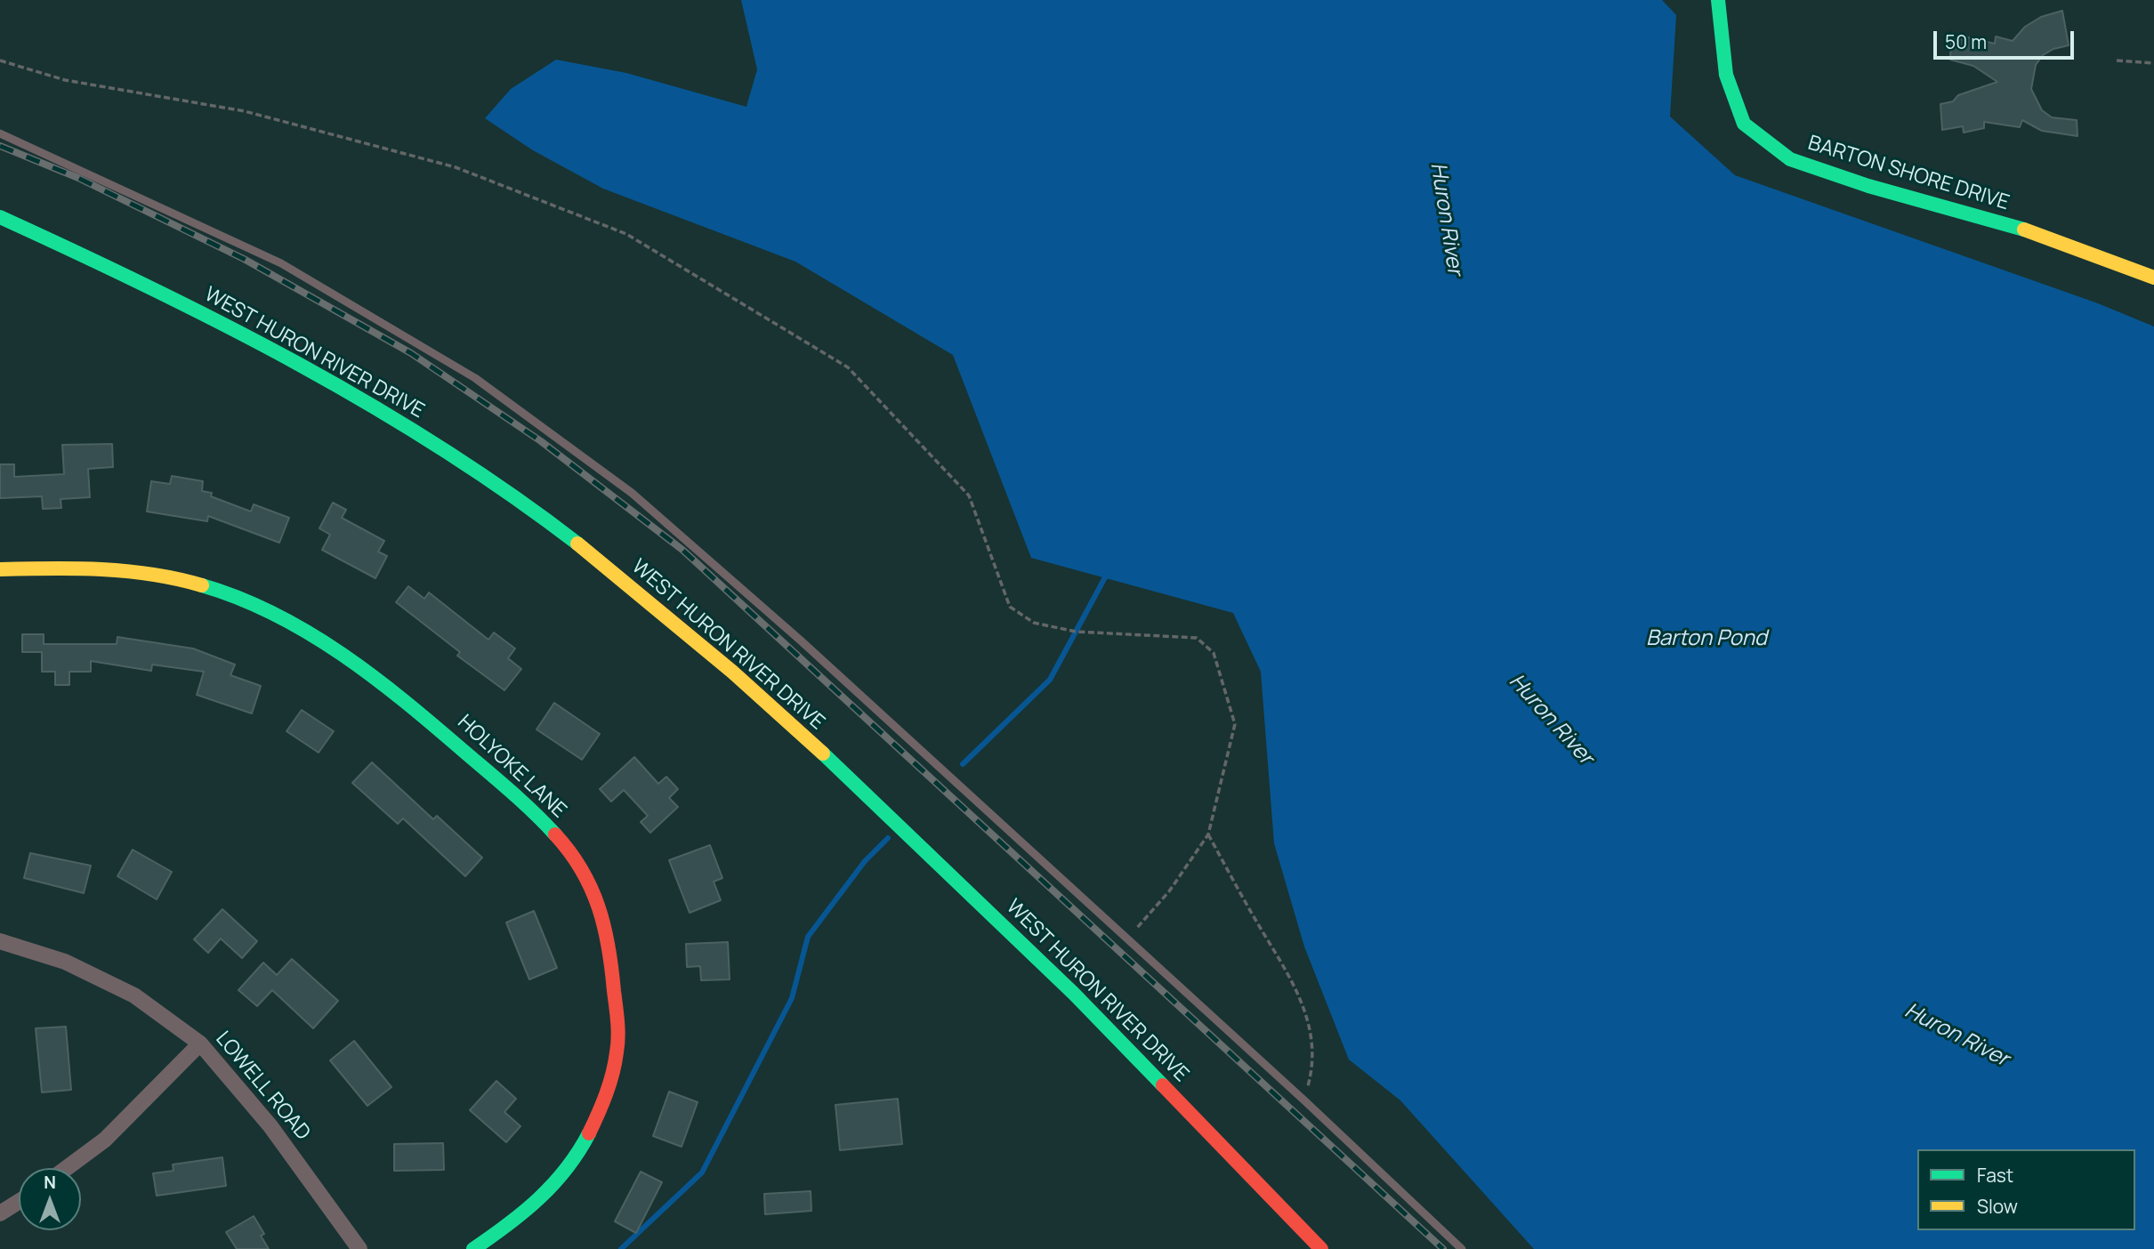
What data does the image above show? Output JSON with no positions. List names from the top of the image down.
{
  "streets": {
    "street": [
      "BARTON SHORE DRIVE",
      "WEST HURON RIVER DRIVE",
      "HOLYOKE LANE",
      "LOWELL ROAD"
    ]
  },
  "water": ["Huron River", "Barton Pond"],
  "legend": ["Fast", "Slow"],
  "scale_bar": "50 m",
  "north": "top"
}
